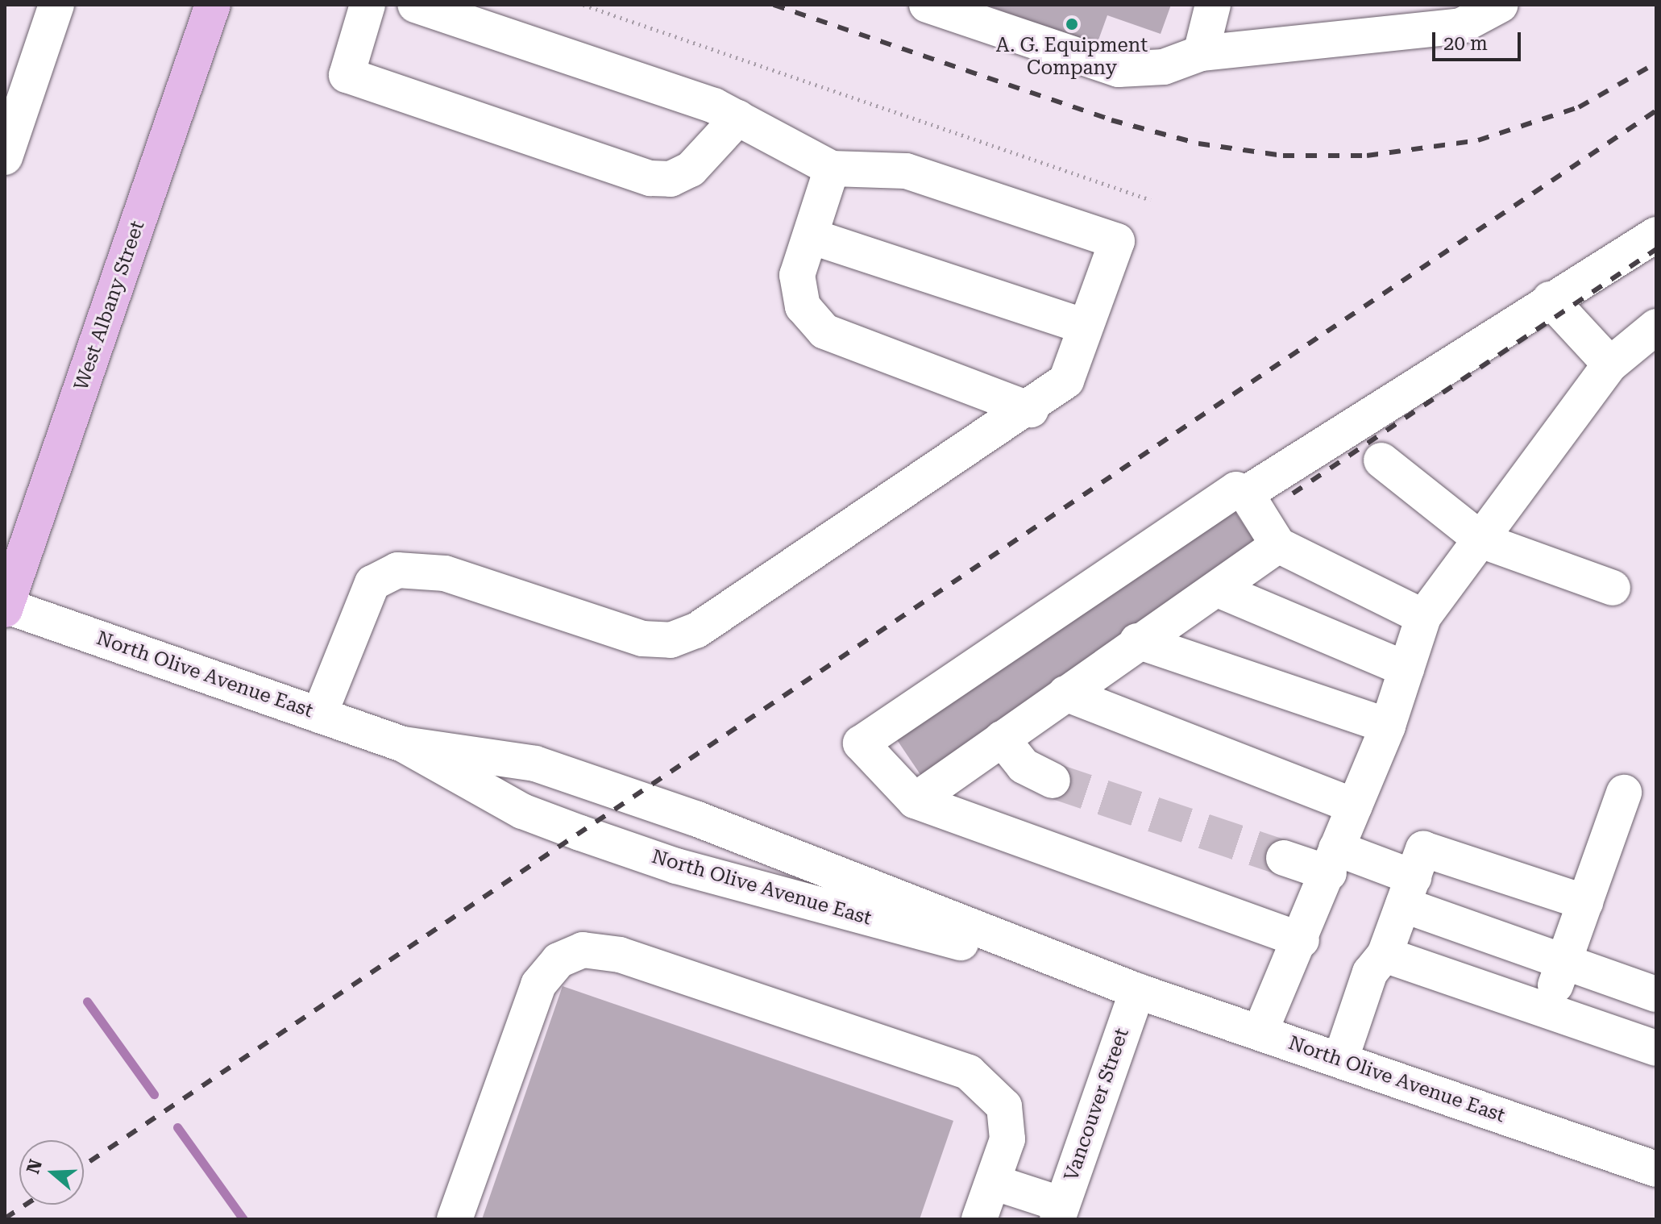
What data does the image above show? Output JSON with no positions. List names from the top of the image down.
{
  "streets": {
    "main road": ["West Albany Street"],
    "street": ["North Olive Avenue East", "Vancouver Street"]
  },
  "crossings": [
    ["West Albany Street", "North Olive Avenue East"],
    ["North Olive Avenue East", "Vancouver Street"]
  ],
  "places": ["A. G. Equipment Company"],
  "scale_bar": "20 m",
  "north": "left"
}
